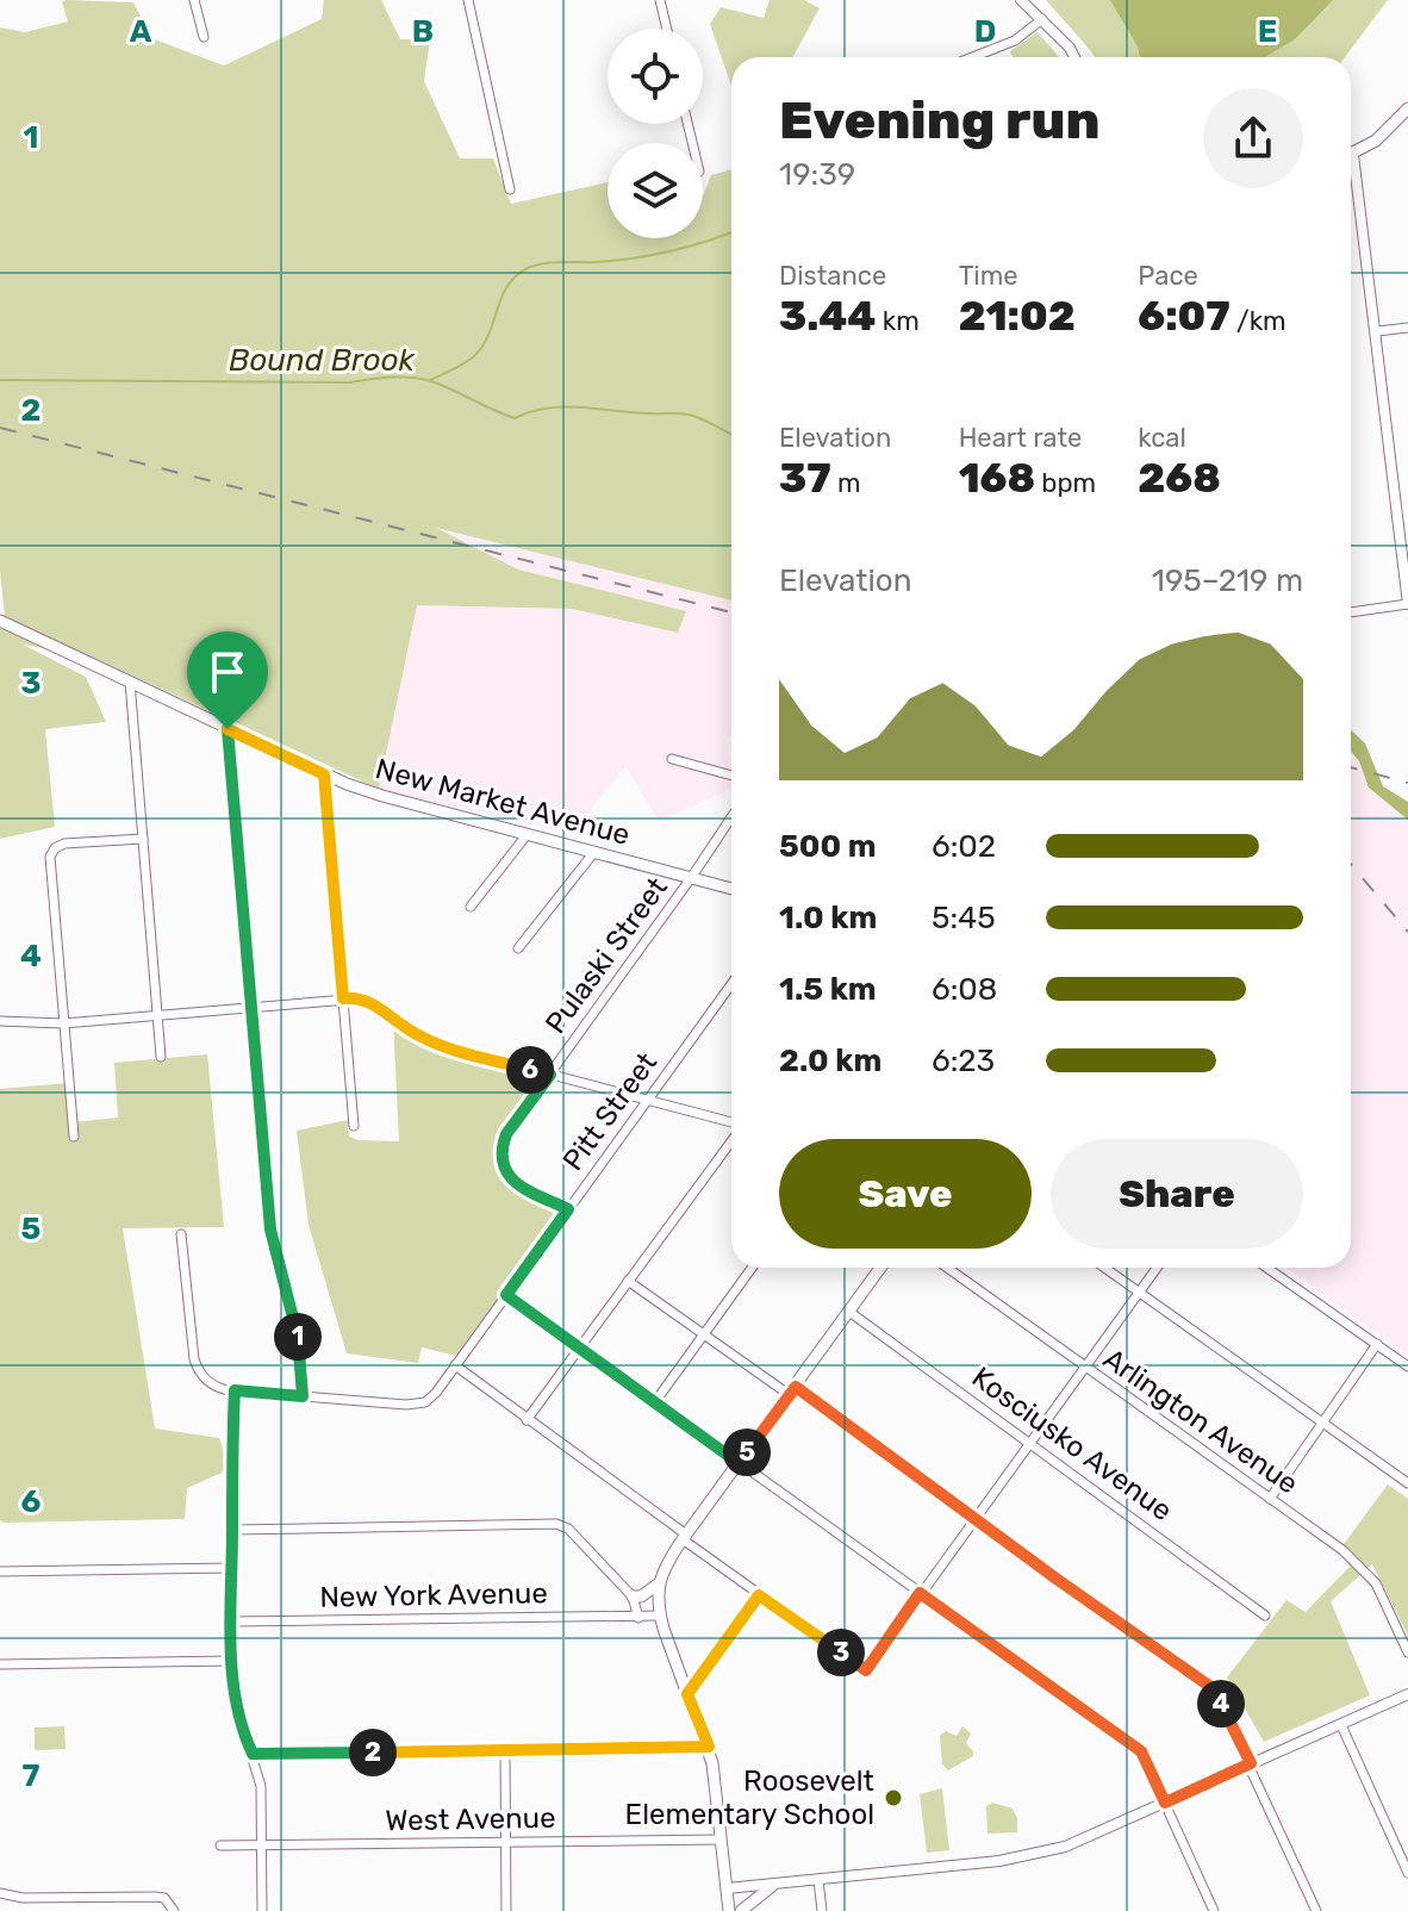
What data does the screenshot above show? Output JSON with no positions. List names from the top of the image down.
{
  "streets": {
    "main road": ["New Market Avenue"],
    "street": [
      "Pulaski Street",
      "Pitt Street",
      "Arlington Avenue",
      "Kosciusko Avenue",
      "New York Avenue",
      "West Avenue"
    ]
  },
  "crossings": [
    ["New Market Avenue", "Pulaski Street"],
    ["Pulaski Street", "Pitt Street"]
  ],
  "water": ["Bound Brook"],
  "places": ["Roosevelt Elementary School"],
  "page": {
    "heading": ["Evening run", "19:39"],
    "stats": [
      ["Distance", "3.44 km"],
      ["Time", "21:02"],
      ["Pace", "6:07 /km"],
      ["Elevation", "37 m"],
      ["Heart rate", "168 bpm"],
      ["kcal", "268"]
    ],
    "chart": ["Elevation", "195–219 m"],
    "list": [
      {
        "name": "500 m",
        "note": "6:02"
      },
      {
        "name": "1.0 km",
        "note": "5:45"
      },
      {
        "name": "1.5 km",
        "note": "6:08"
      },
      {
        "name": "2.0 km",
        "note": "6:23"
      }
    ],
    "pins": [
      "6",
      "1",
      "5",
      "3",
      "4",
      "2"
    ],
    "buttons": ["Save", "Share"]
  },
  "grid": {
    "columns": [
      "A",
      "B",
      "D",
      "E"
    ],
    "rows": [
      "1",
      "2",
      "3",
      "4",
      "5",
      "6",
      "7"
    ]
  }
}
